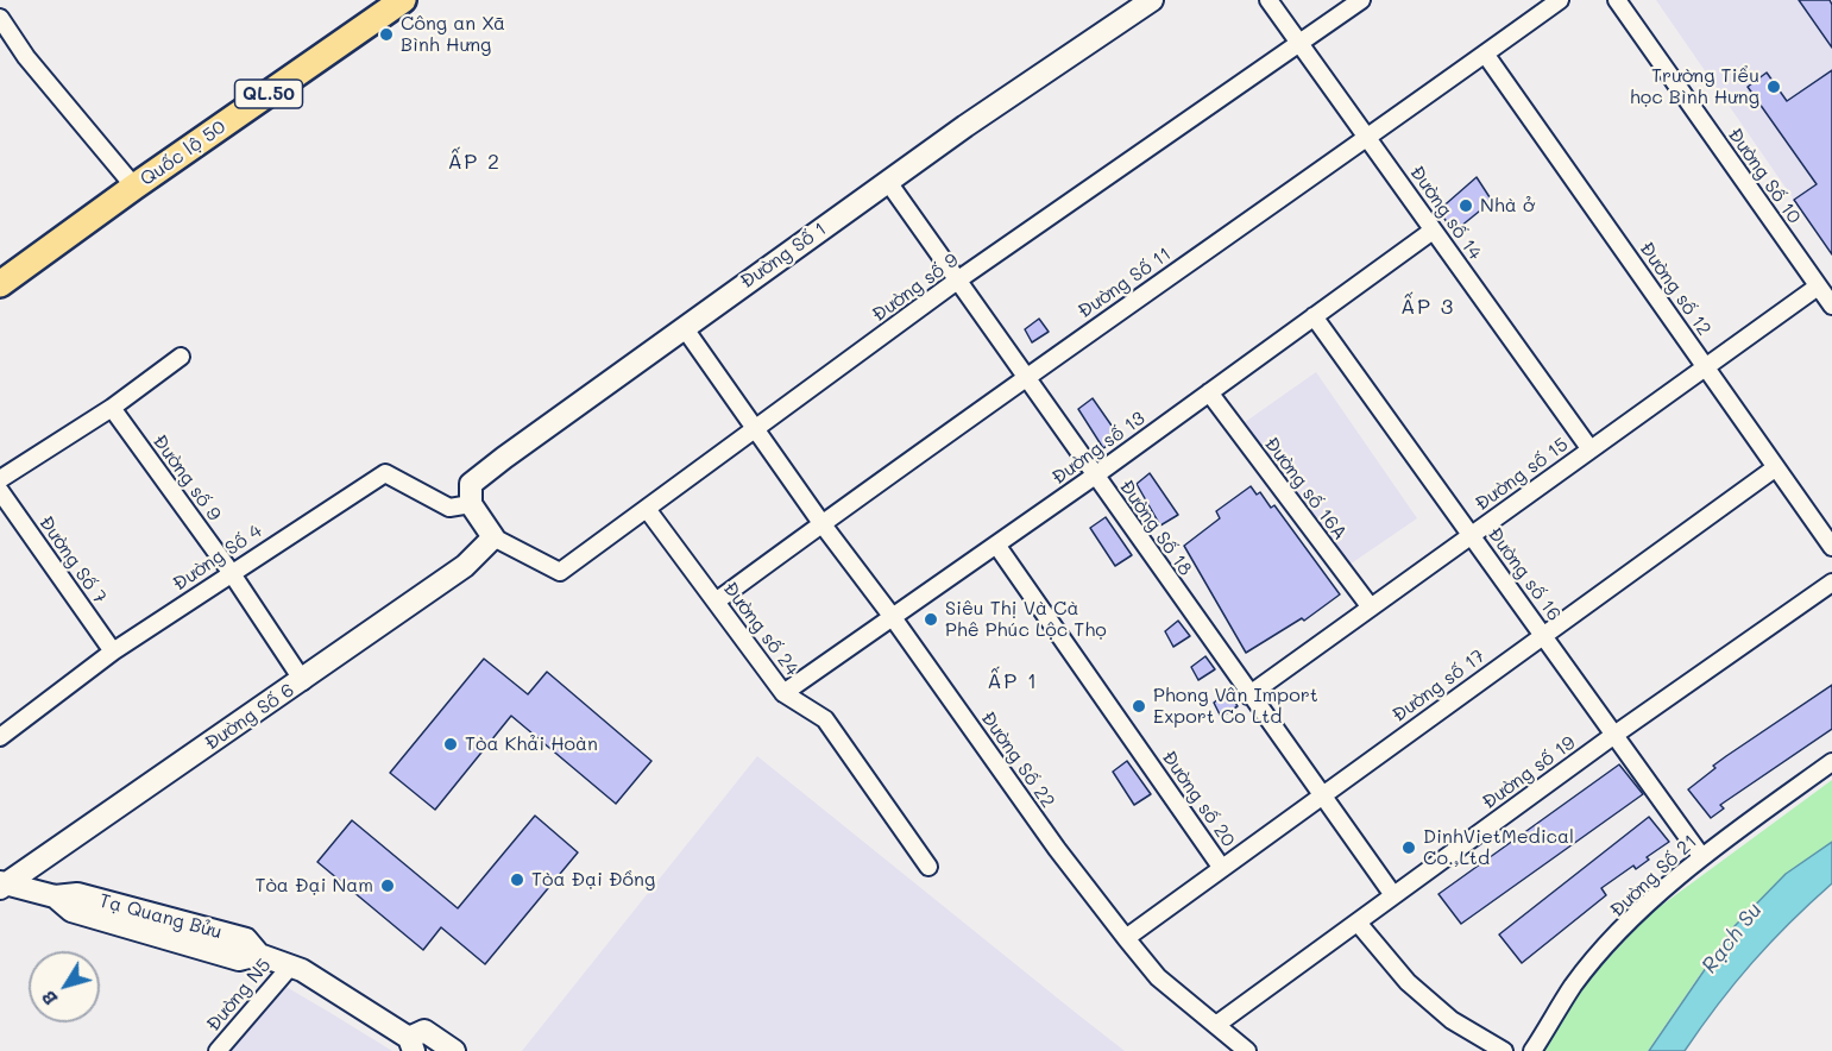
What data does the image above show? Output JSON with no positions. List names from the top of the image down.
{
  "streets": {
    "main road": ["QL.50", "Quốc lộ 50"],
    "street": [
      "Đường Số 10",
      "Đường số 14",
      "Đường Số 1",
      "Đường Số 11",
      "Đường số 9",
      "Đường số 12",
      "Đường số 13",
      "Đường số 15",
      "Đường số 16A",
      "Đường Số 18",
      "Đường Số 4",
      "Đường Số 7",
      "Đường số 16",
      "Đường số 24",
      "Đường số 17",
      "Đường Số 6",
      "Đường Số 22",
      "Đường số 19",
      "Đường số 20",
      "Đường Số 21",
      "Tạ Quang Bửu",
      "Đường N5"
    ]
  },
  "crossings": [
    ["Đường Số 10", "Đường số 15"],
    ["Đường số 14", "Đường Số 11"],
    ["Đường số 14", "Đường số 9"],
    ["Đường số 14", "Đường số 13"],
    ["Đường số 14", "Đường số 15"],
    ["Đường Số 1", "Đường Số 18"],
    ["Đường Số 1", "Đường Số 4"],
    ["Đường Số 1", "Đường Số 22"],
    ["Đường Số 11", "Đường số 12"],
    ["Đường Số 11", "Đường Số 18"],
    ["Đường Số 11", "Đường số 24"],
    ["Đường Số 11", "Đường Số 22"],
    ["Đường số 9", "Đường Số 18"],
    ["Đường số 9", "Đường Số 4"],
    ["Đường số 9", "Đường số 24"],
    ["Đường số 9", "Đường Số 6"],
    ["Đường số 9", "Đường Số 22"],
    ["Đường số 12", "Đường số 15"],
    ["Đường số 12", "Đường số 17"],
    ["Đường số 13", "Đường số 16A"],
    ["Đường số 13", "Đường Số 18"],
    ["Đường số 13", "Đường số 16"],
    ["Đường số 13", "Đường số 24"],
    ["Đường số 13", "Đường Số 22"],
    ["Đường số 13", "Đường số 20"],
    ["Đường số 15", "Đường số 16A"],
    ["Đường số 15", "Đường Số 18"],
    ["Đường số 15", "Đường số 16"],
    ["Đường Số 18", "Đường số 17"],
    ["Đường Số 18", "Đường số 19"],
    ["Đường Số 4", "Đường Số 7"],
    ["Đường số 16", "Đường số 17"],
    ["Đường số 16", "Đường số 19"],
    ["Đường số 16", "Đường Số 21"],
    ["Đường số 17", "Đường Số 22"],
    ["Đường số 17", "Đường số 20"],
    ["Đường Số 6", "Tạ Quang Bửu"],
    ["Đường Số 22", "Đường số 19"],
    ["Tạ Quang Bửu", "Đường N5"]
  ],
  "districts": ["ẤP 2", "ẤP 3", "ẤP 1"],
  "water": ["Rạch Su"],
  "places": [
    "Công an Xã Bình Hưng",
    "Trường Tiểu học Bình Hưng",
    "Nhà ở",
    "Siêu Thị Và Cà Phê Phúc Lộc Thọ",
    "Phong Vân Import Export Co Ltd",
    "Tòa Khải Hoàn",
    "DinhVietMedical Co.,Ltd",
    "Tòa Đại Đồng",
    "Tòa Đại Nam"
  ],
  "north": "bottom left"
}
